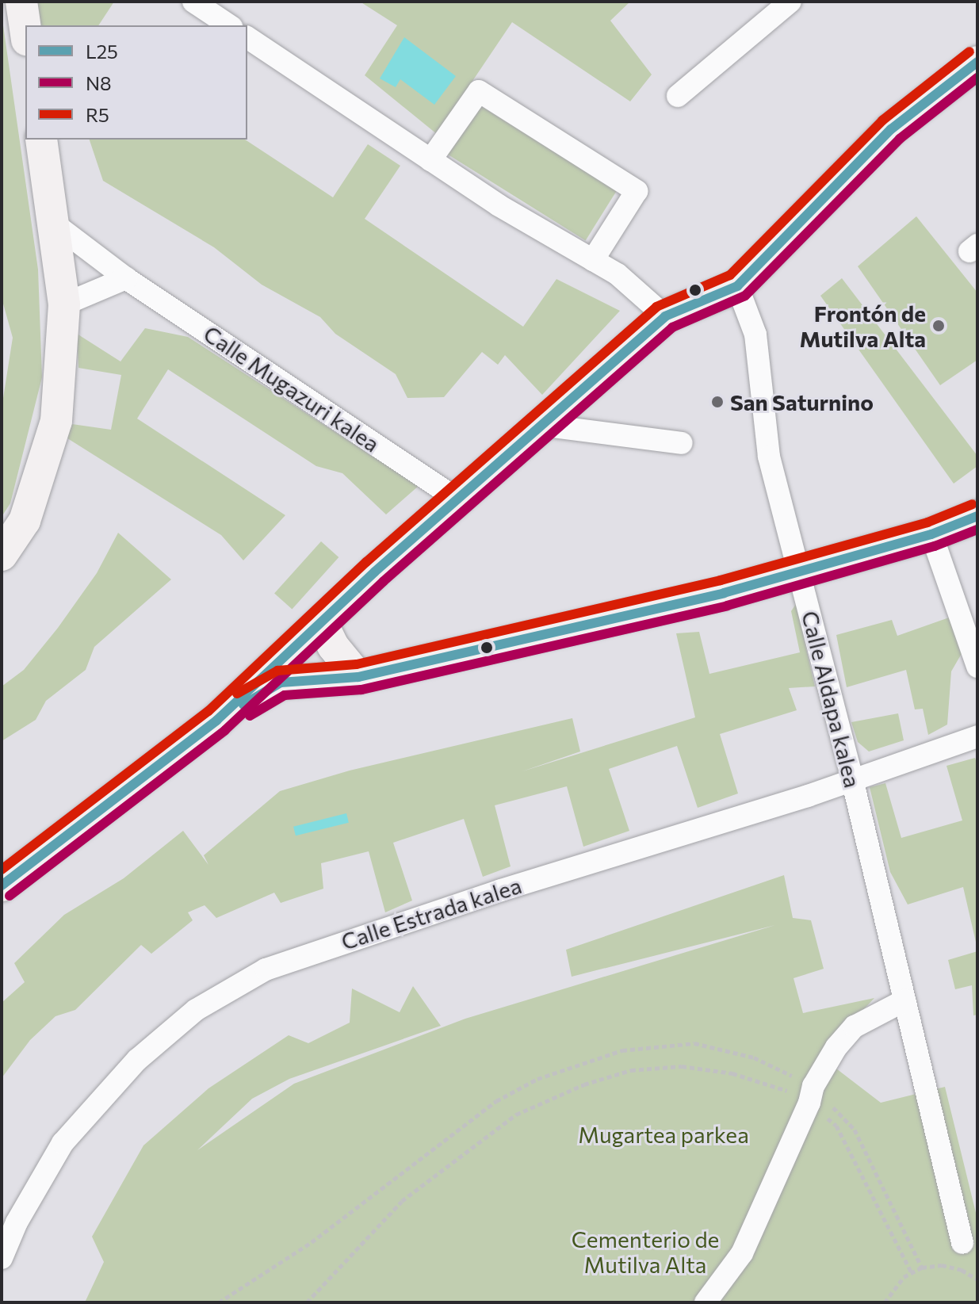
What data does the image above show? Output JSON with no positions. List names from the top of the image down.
{
  "streets": {
    "street": ["Calle Mugazuri kalea", "Calle Aldapa kalea", "Calle Estrada kalea"]
  },
  "crossings": [
    ["Calle Aldapa kalea", "Calle Estrada kalea"]
  ],
  "parks": ["Mugartea parkea", "Cementerio de Mutilva Alta"],
  "places": ["Frontón de Mutilva Alta", "San Saturnino"],
  "lines": ["transit line R5", "transit line L25", "transit line N8"],
  "legend": ["L25", "N8", "R5"]
}
